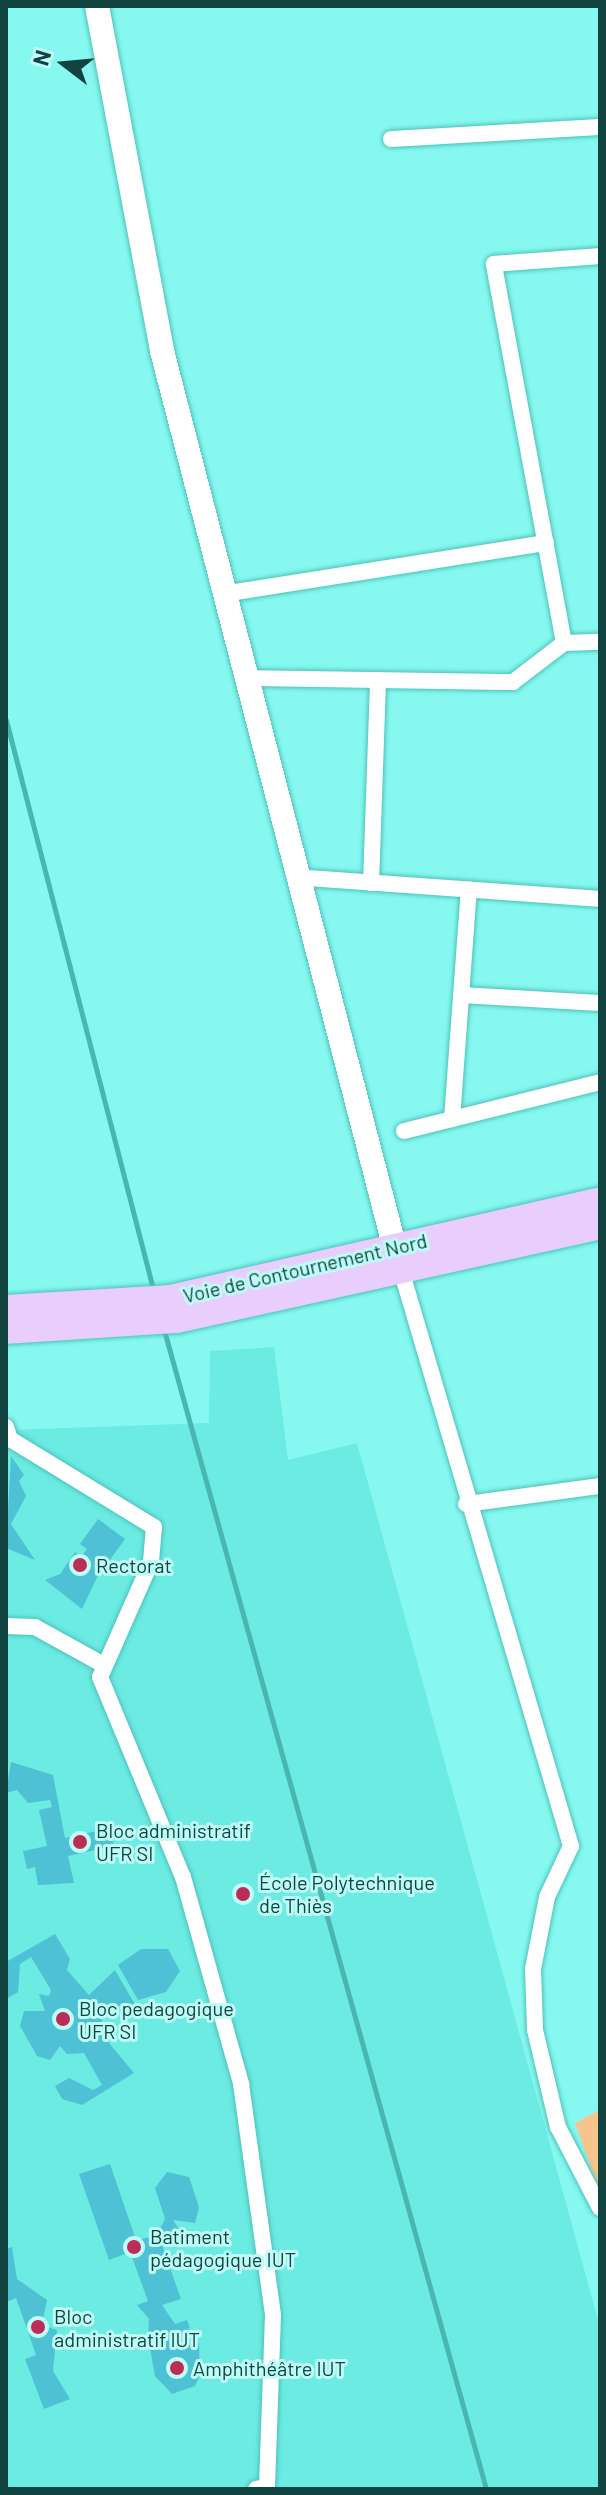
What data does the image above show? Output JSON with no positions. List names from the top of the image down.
{
  "streets": {
    "main road": ["Voie de Contournement Nord"]
  },
  "places": [
    "Rectorat",
    "Bloc administratif UFR SI",
    "École Polytechnique de Thiès",
    "Bloc pedagogique UFR SI",
    "Batiment pédagogique IUT",
    "Bloc administratif IUT",
    "Amphithéâtre IUT"
  ],
  "north": "left"
}
